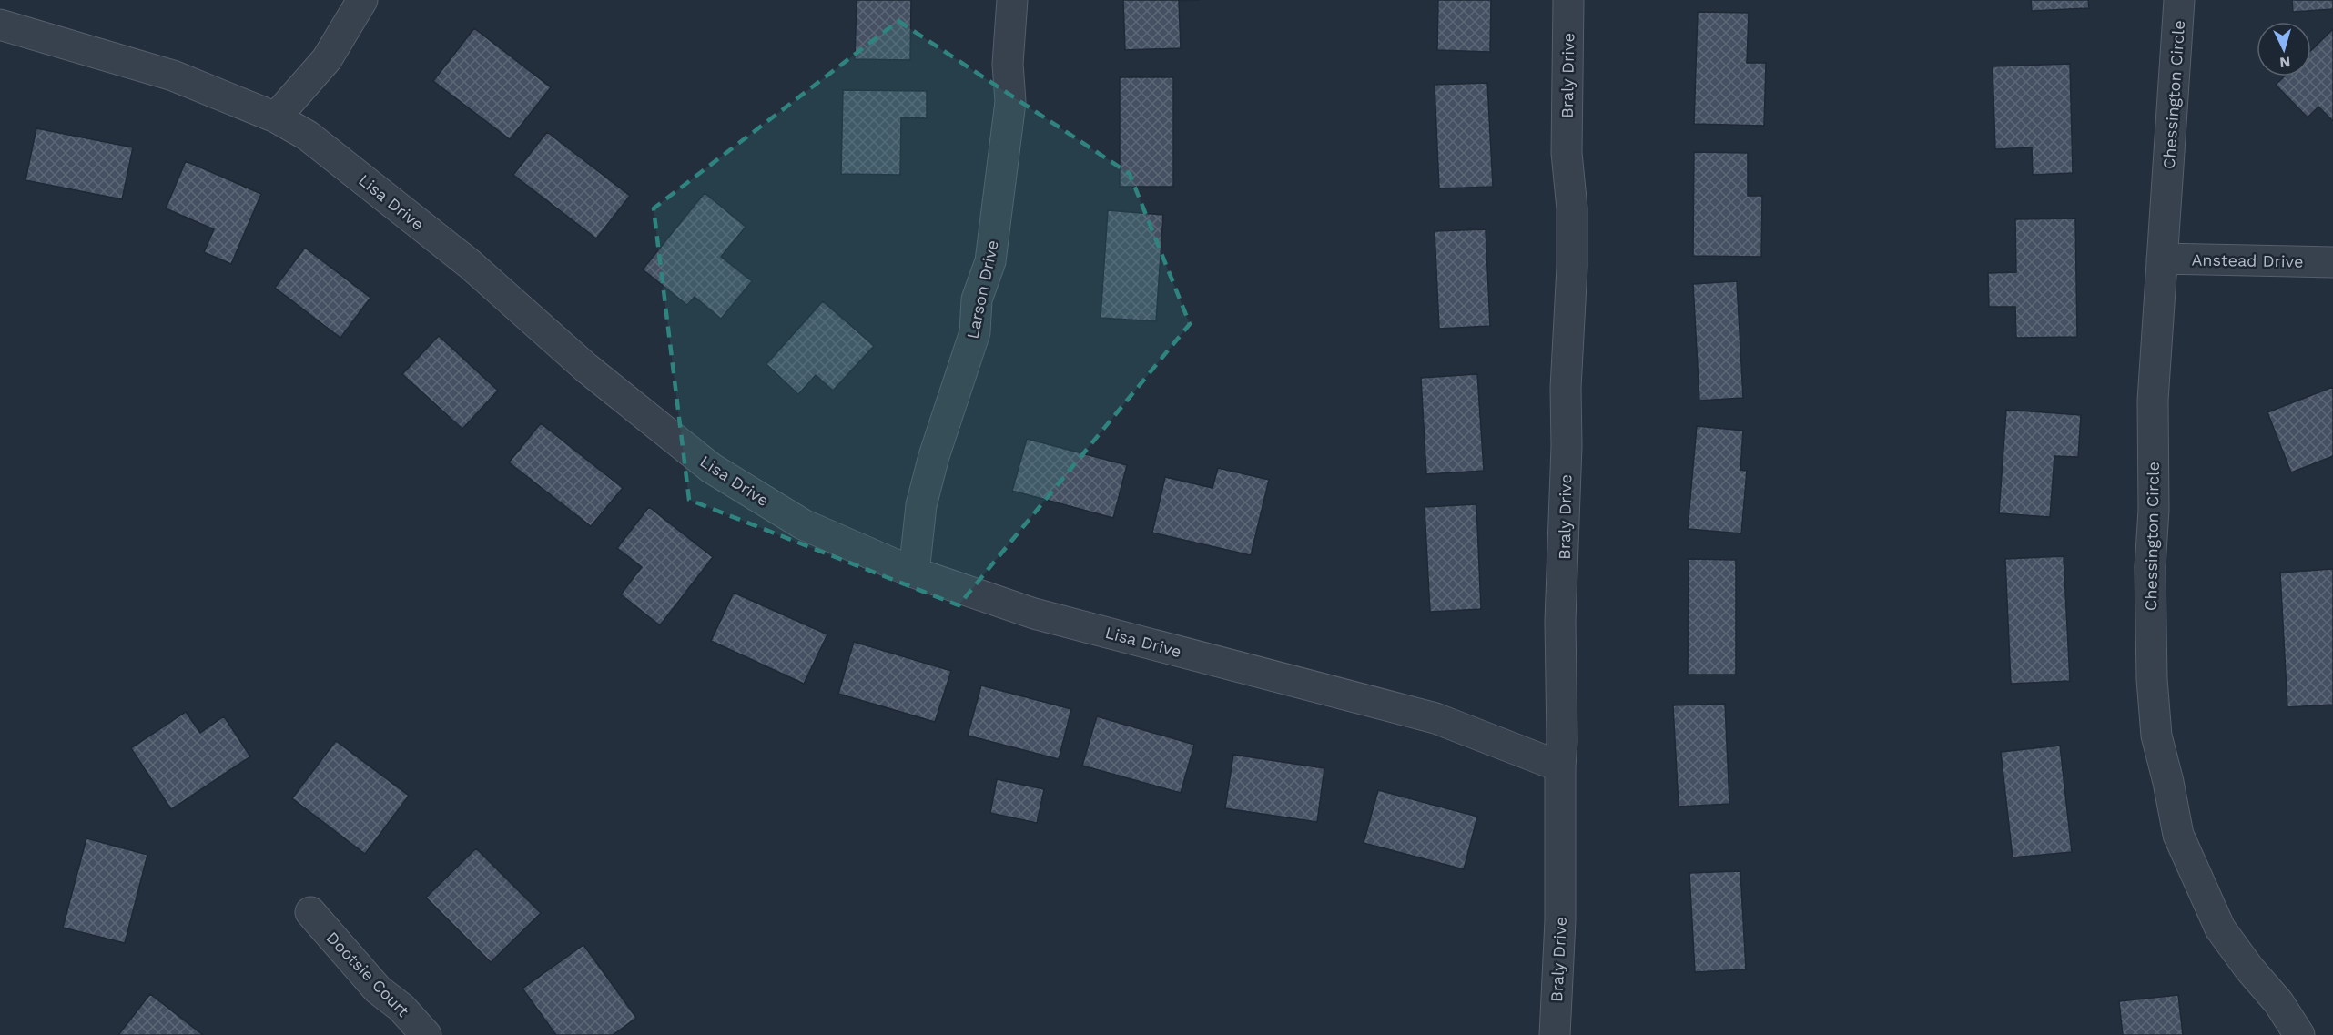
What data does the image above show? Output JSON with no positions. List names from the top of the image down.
{
  "streets": {
    "street": [
      "Braly Drive",
      "Chessington Circle",
      "Lisa Drive",
      "Anstead Drive",
      "Larson Drive",
      "Dootsie Court"
    ]
  },
  "crossings": [
    ["Braly Drive", "Lisa Drive"],
    ["Chessington Circle", "Anstead Drive"],
    ["Lisa Drive", "Larson Drive"]
  ],
  "north": "bottom"
}
